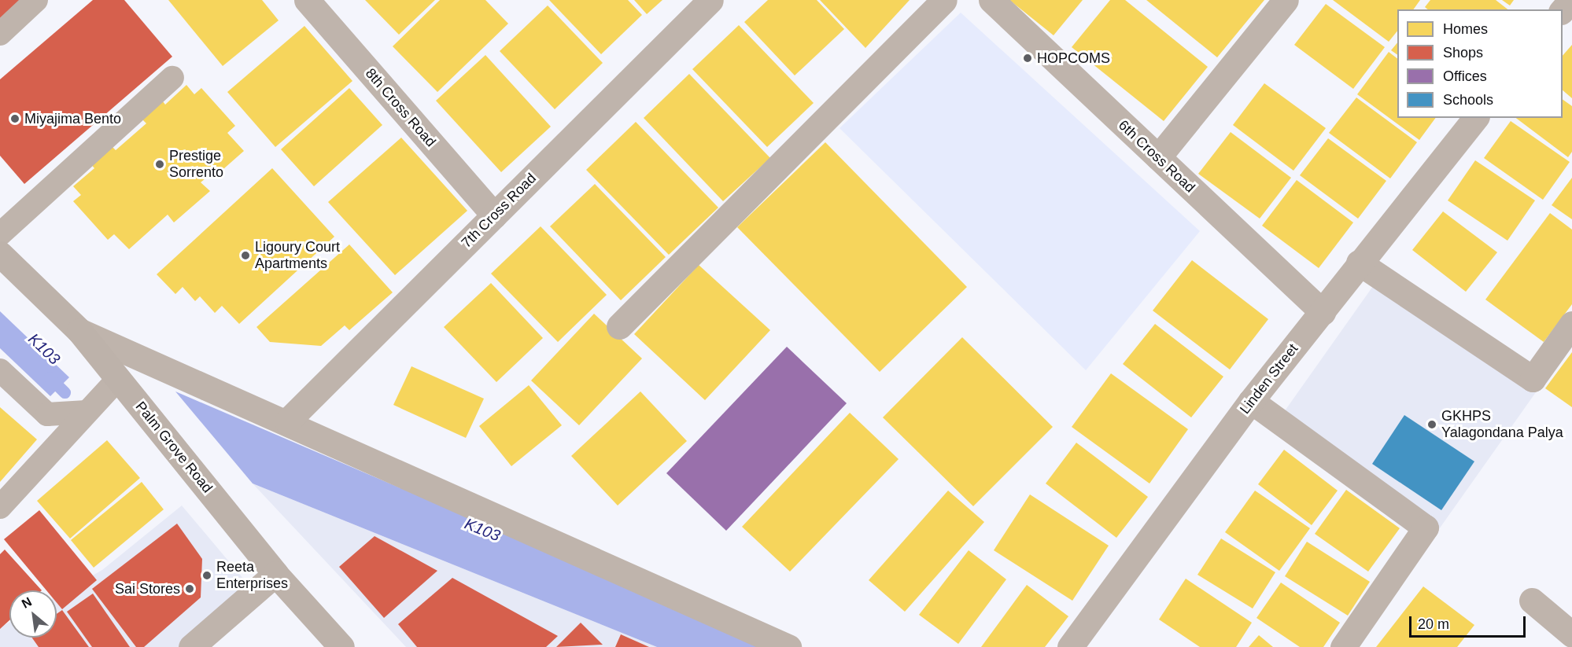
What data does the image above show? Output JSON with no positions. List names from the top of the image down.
{
  "streets": {
    "street": [
      "8th Cross Road",
      "6th Cross Road",
      "7th Cross Road",
      "Linden Street",
      "Palm Grove Road"
    ]
  },
  "crossings": [
    ["8th Cross Road", "7th Cross Road"],
    ["6th Cross Road", "Linden Street"]
  ],
  "water": ["K103"],
  "places": [
    "HOPCOMS",
    "Miyajima Bento",
    "Prestige Sorrento",
    "Ligoury Court Apartments",
    "GKHPS Yalagondana Palya",
    "Reeta Enterprises",
    "Sai Stores"
  ],
  "legend": [
    "Homes",
    "Shops",
    "Offices",
    "Schools"
  ],
  "scale_bar": "20 m",
  "north": "top left"
}
